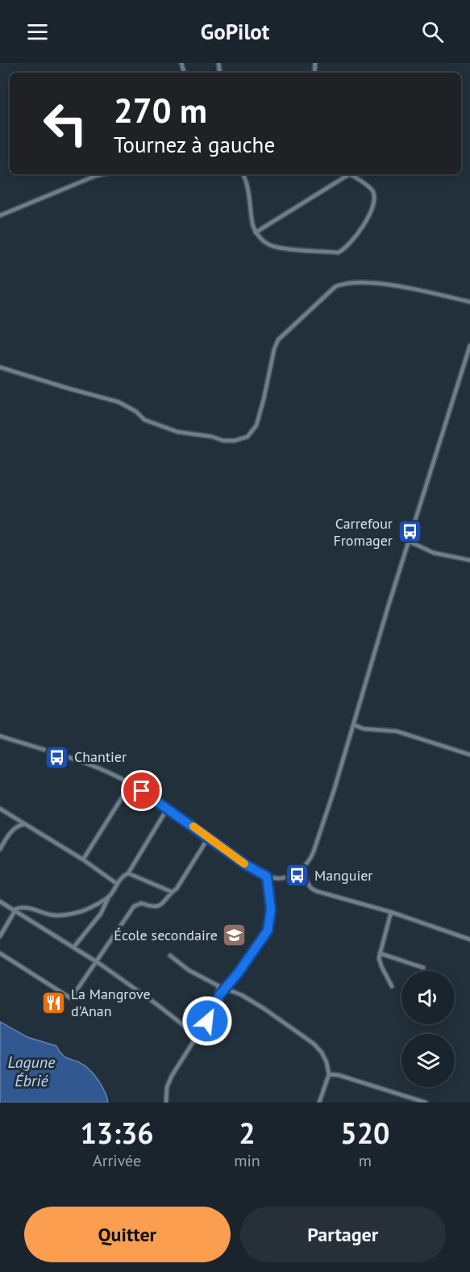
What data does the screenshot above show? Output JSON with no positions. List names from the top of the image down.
{
  "water": ["Lagune Ébrié"],
  "places": {
    "bus stop": ["Carrefour Fromager", "Chantier", "Manguier"],
    "school or university": ["École secondaire"],
    "restaurant": ["La Mangrove d'Anan"]
  },
  "page": {
    "header": "GoPilot",
    "turn": ["270 m", "Tournez à gauche"],
    "eta": [
      "13:36",
      "Arrivée",
      "2",
      "min",
      "520",
      "m"
    ],
    "buttons": ["Quitter", "Partager"]
  }
}
